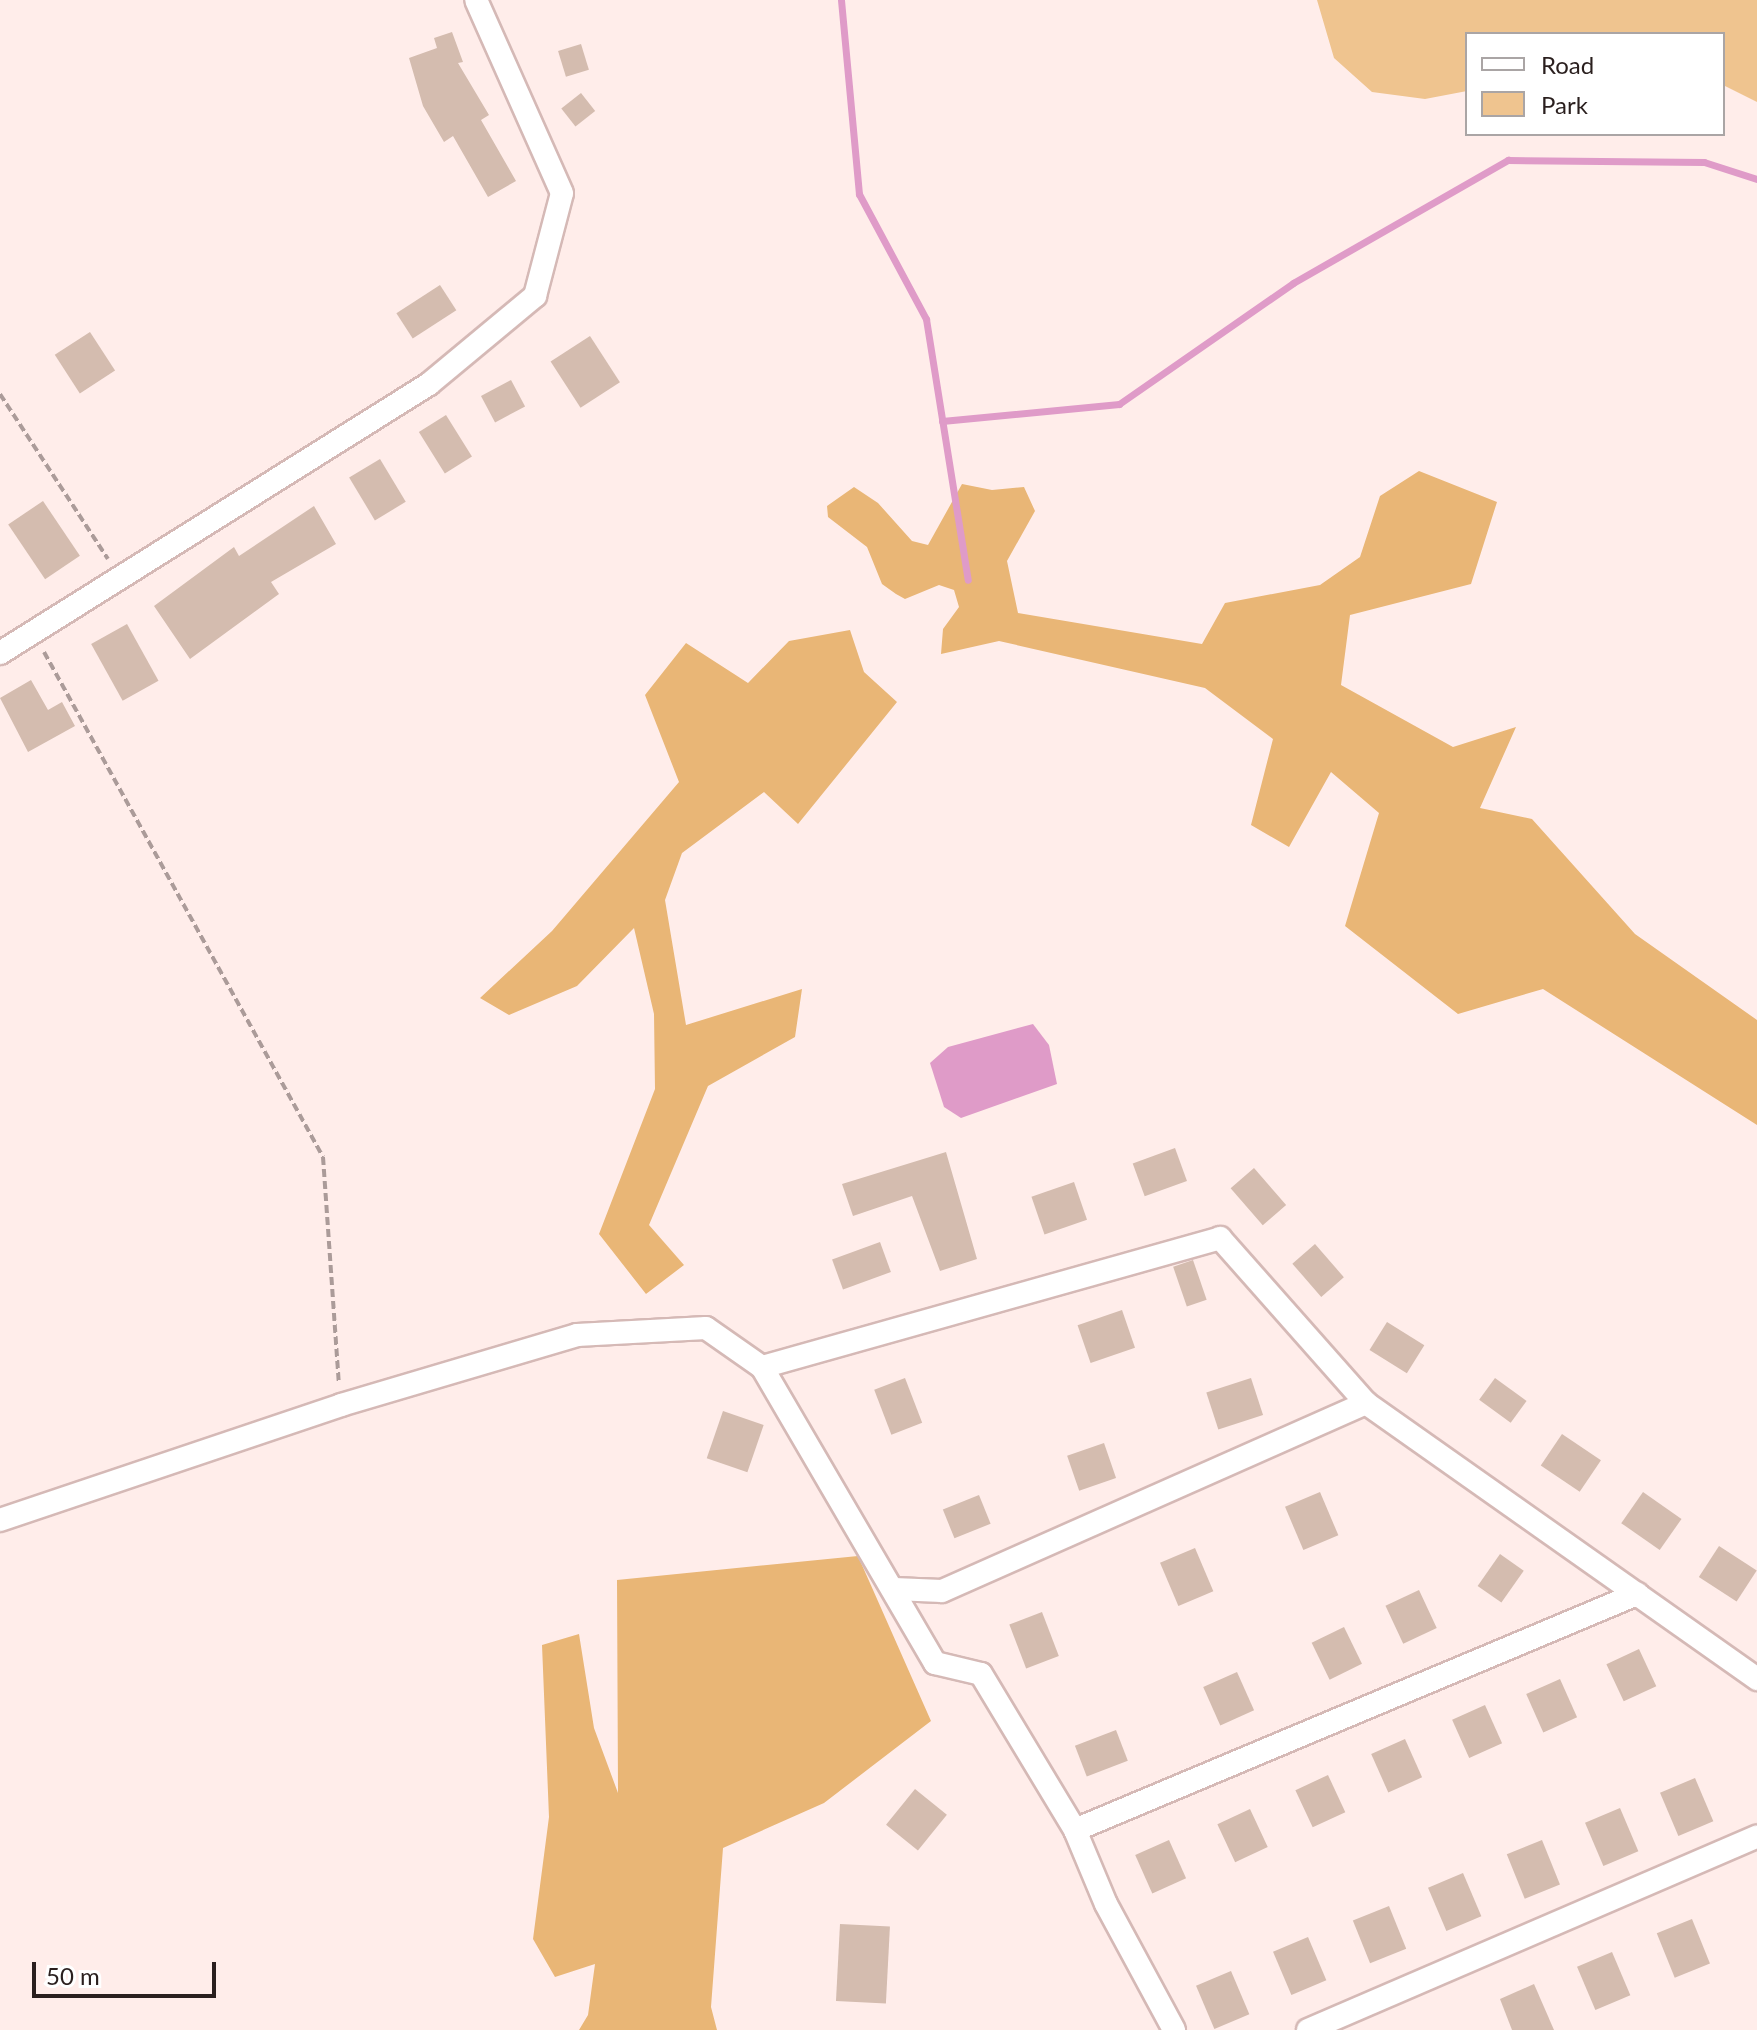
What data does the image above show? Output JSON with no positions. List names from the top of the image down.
{
  "legend": ["Road", "Park"],
  "scale_bar": "50 m"
}
